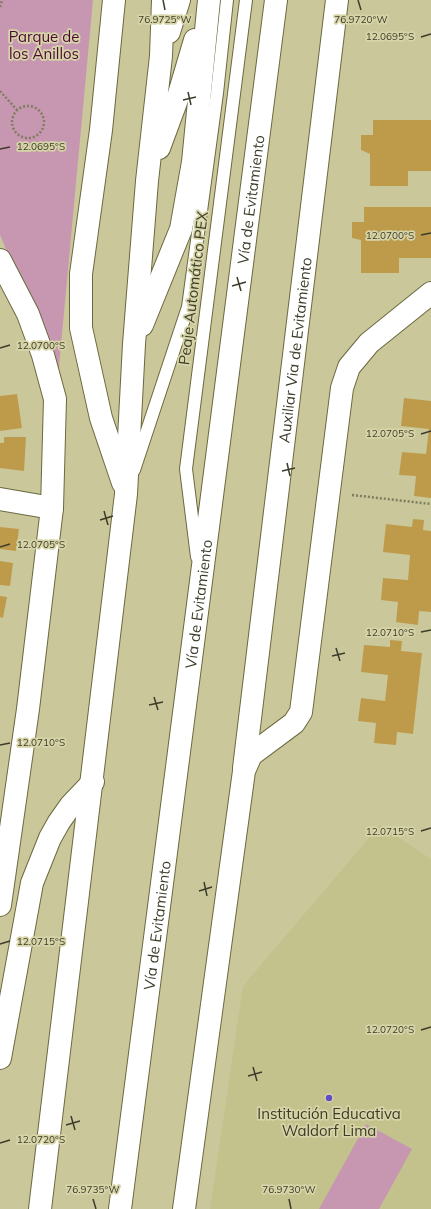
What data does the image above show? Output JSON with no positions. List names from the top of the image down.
{
  "streets": {
    "main road": ["Vía de Evitamiento", "Auxiliar Via de Evitamiento"],
    "lane": ["Peaje Automático PEX"]
  },
  "crossings": [
    ["Vía de Evitamiento", "Peaje Automático PEX"]
  ],
  "parks": ["Parque de los Anillos"],
  "places": ["Institución Educativa Waldorf Lima"],
  "coordinates": [
    "76.9725°W",
    "76.9720°W",
    "12.0695°S",
    "12.0700°S",
    "12.0705°S",
    "12.0710°S",
    "12.0715°S",
    "12.0720°S",
    "76.9735°W",
    "76.9730°W"
  ]
}
